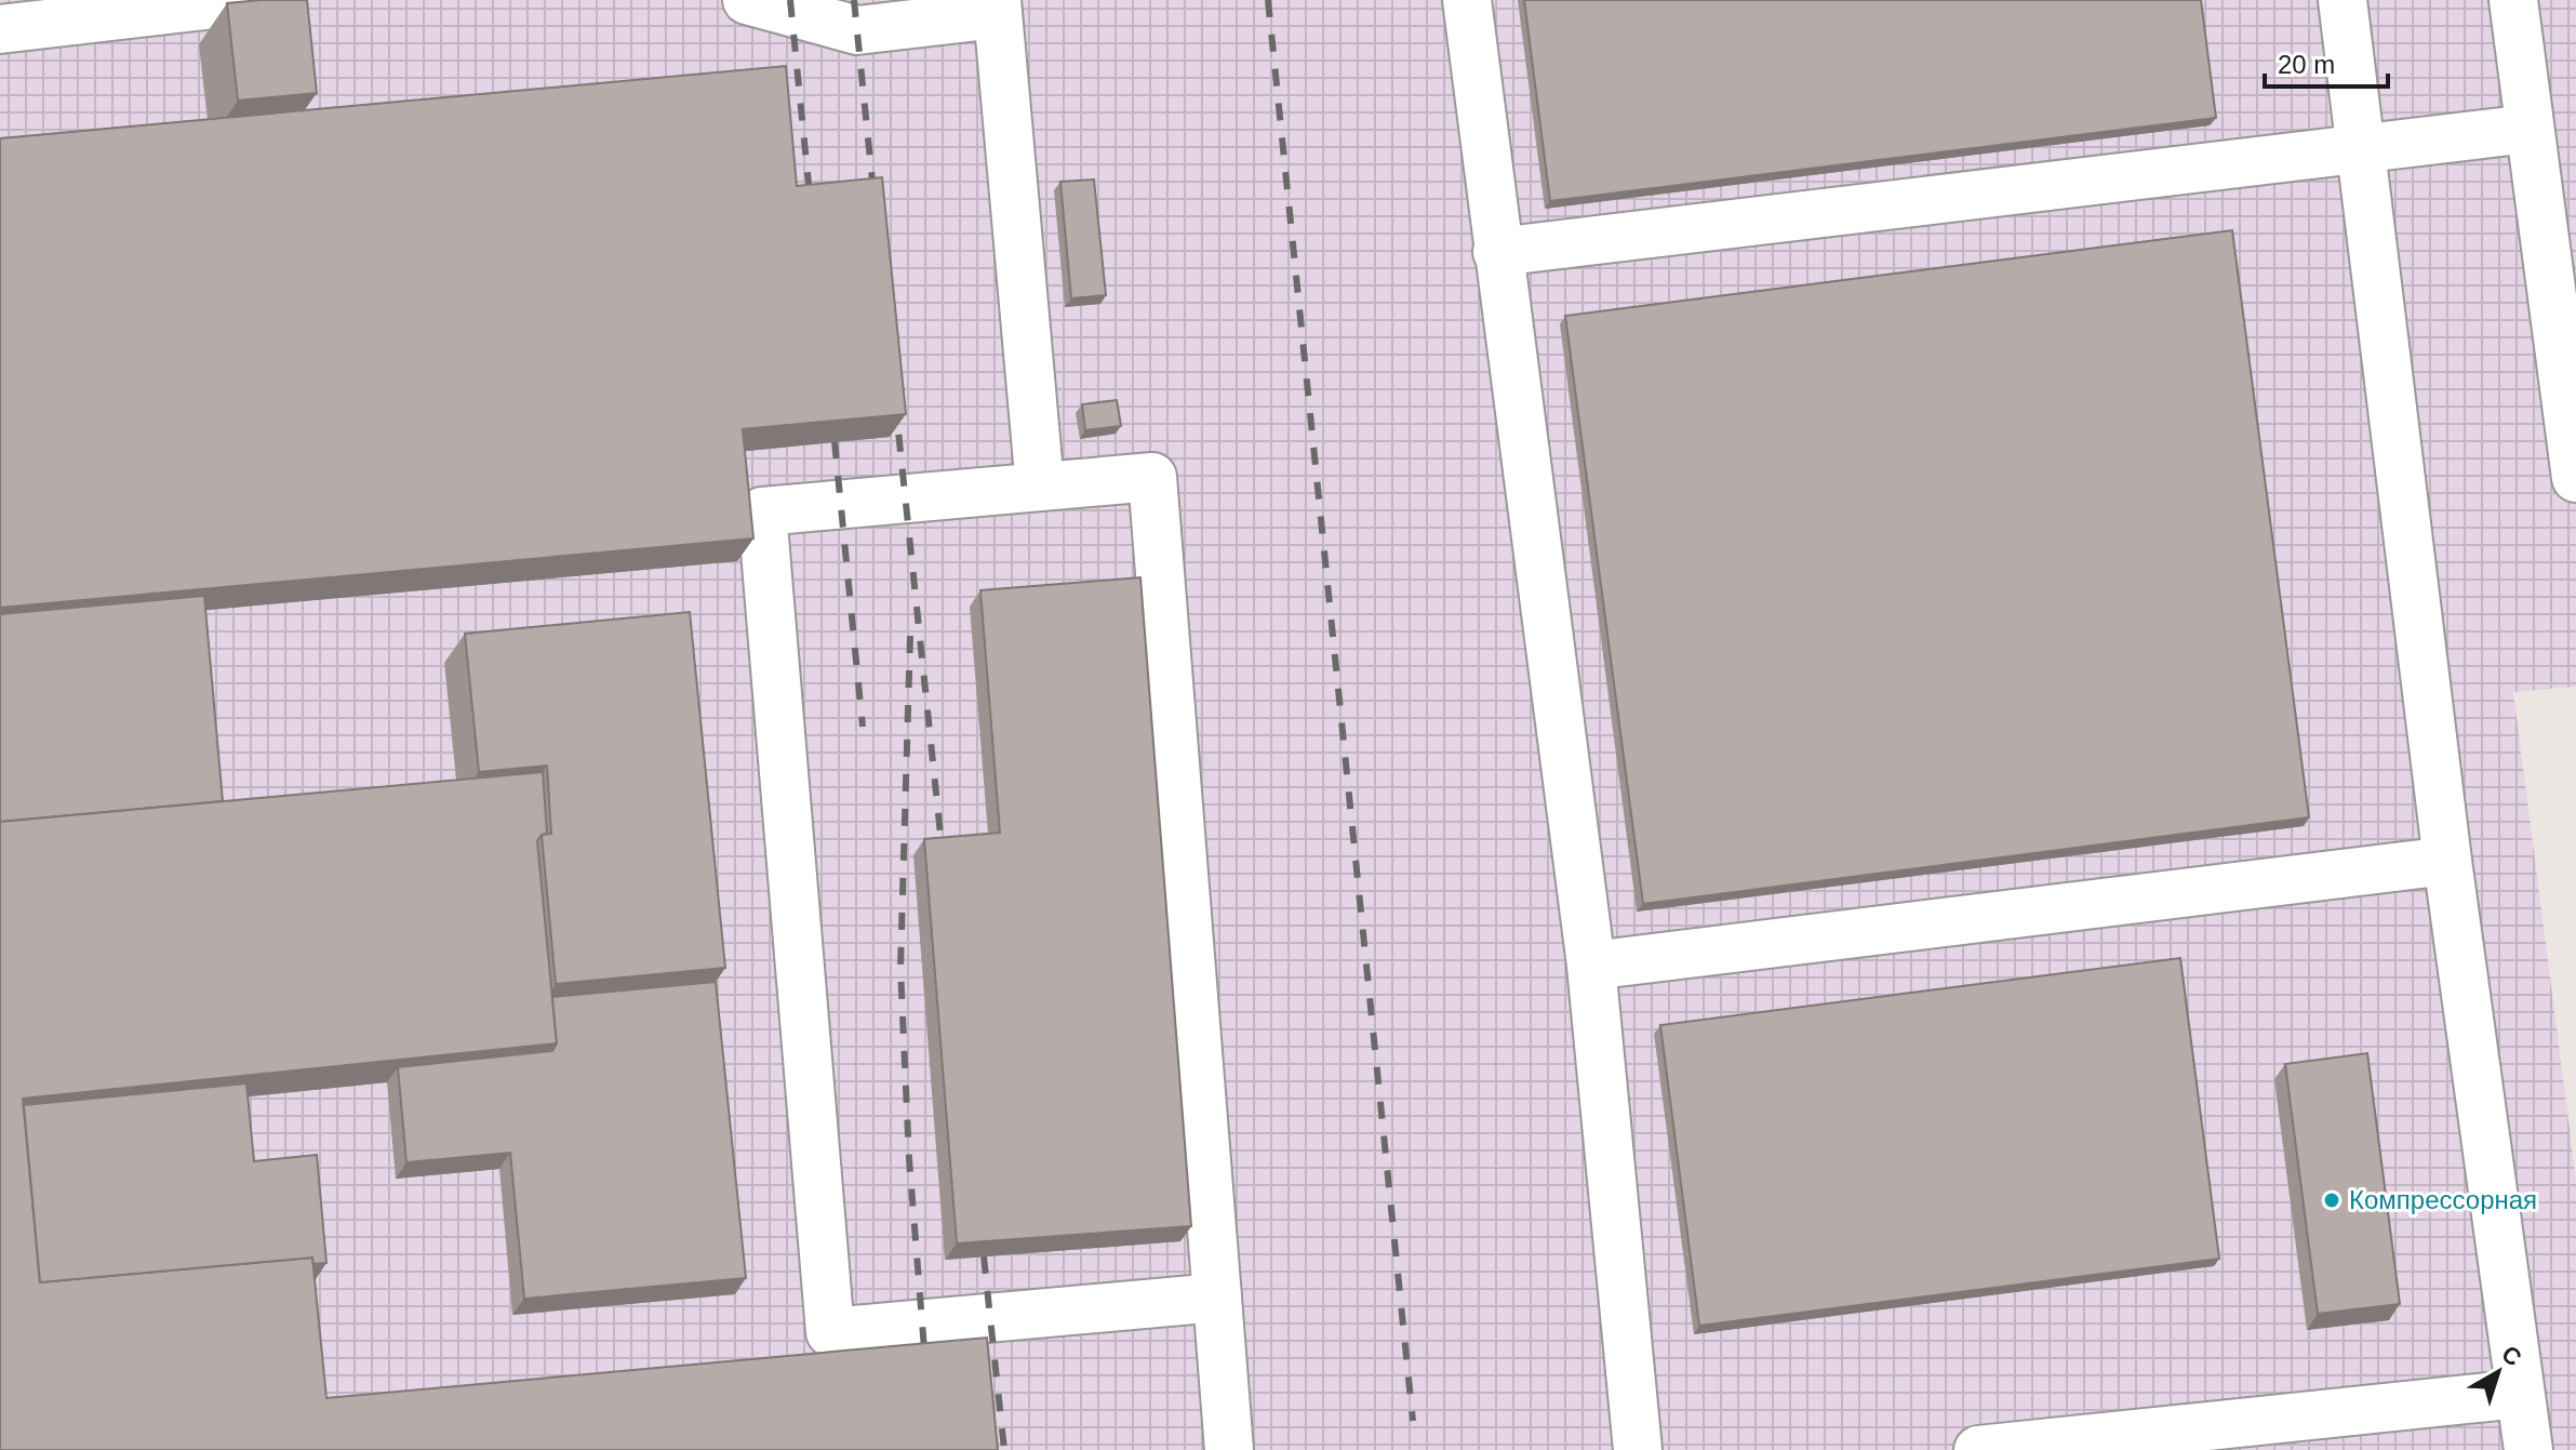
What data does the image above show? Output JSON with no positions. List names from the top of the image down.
{
  "places": ["Компрессорная"],
  "scale_bar": "20 m",
  "north": "top right"
}
